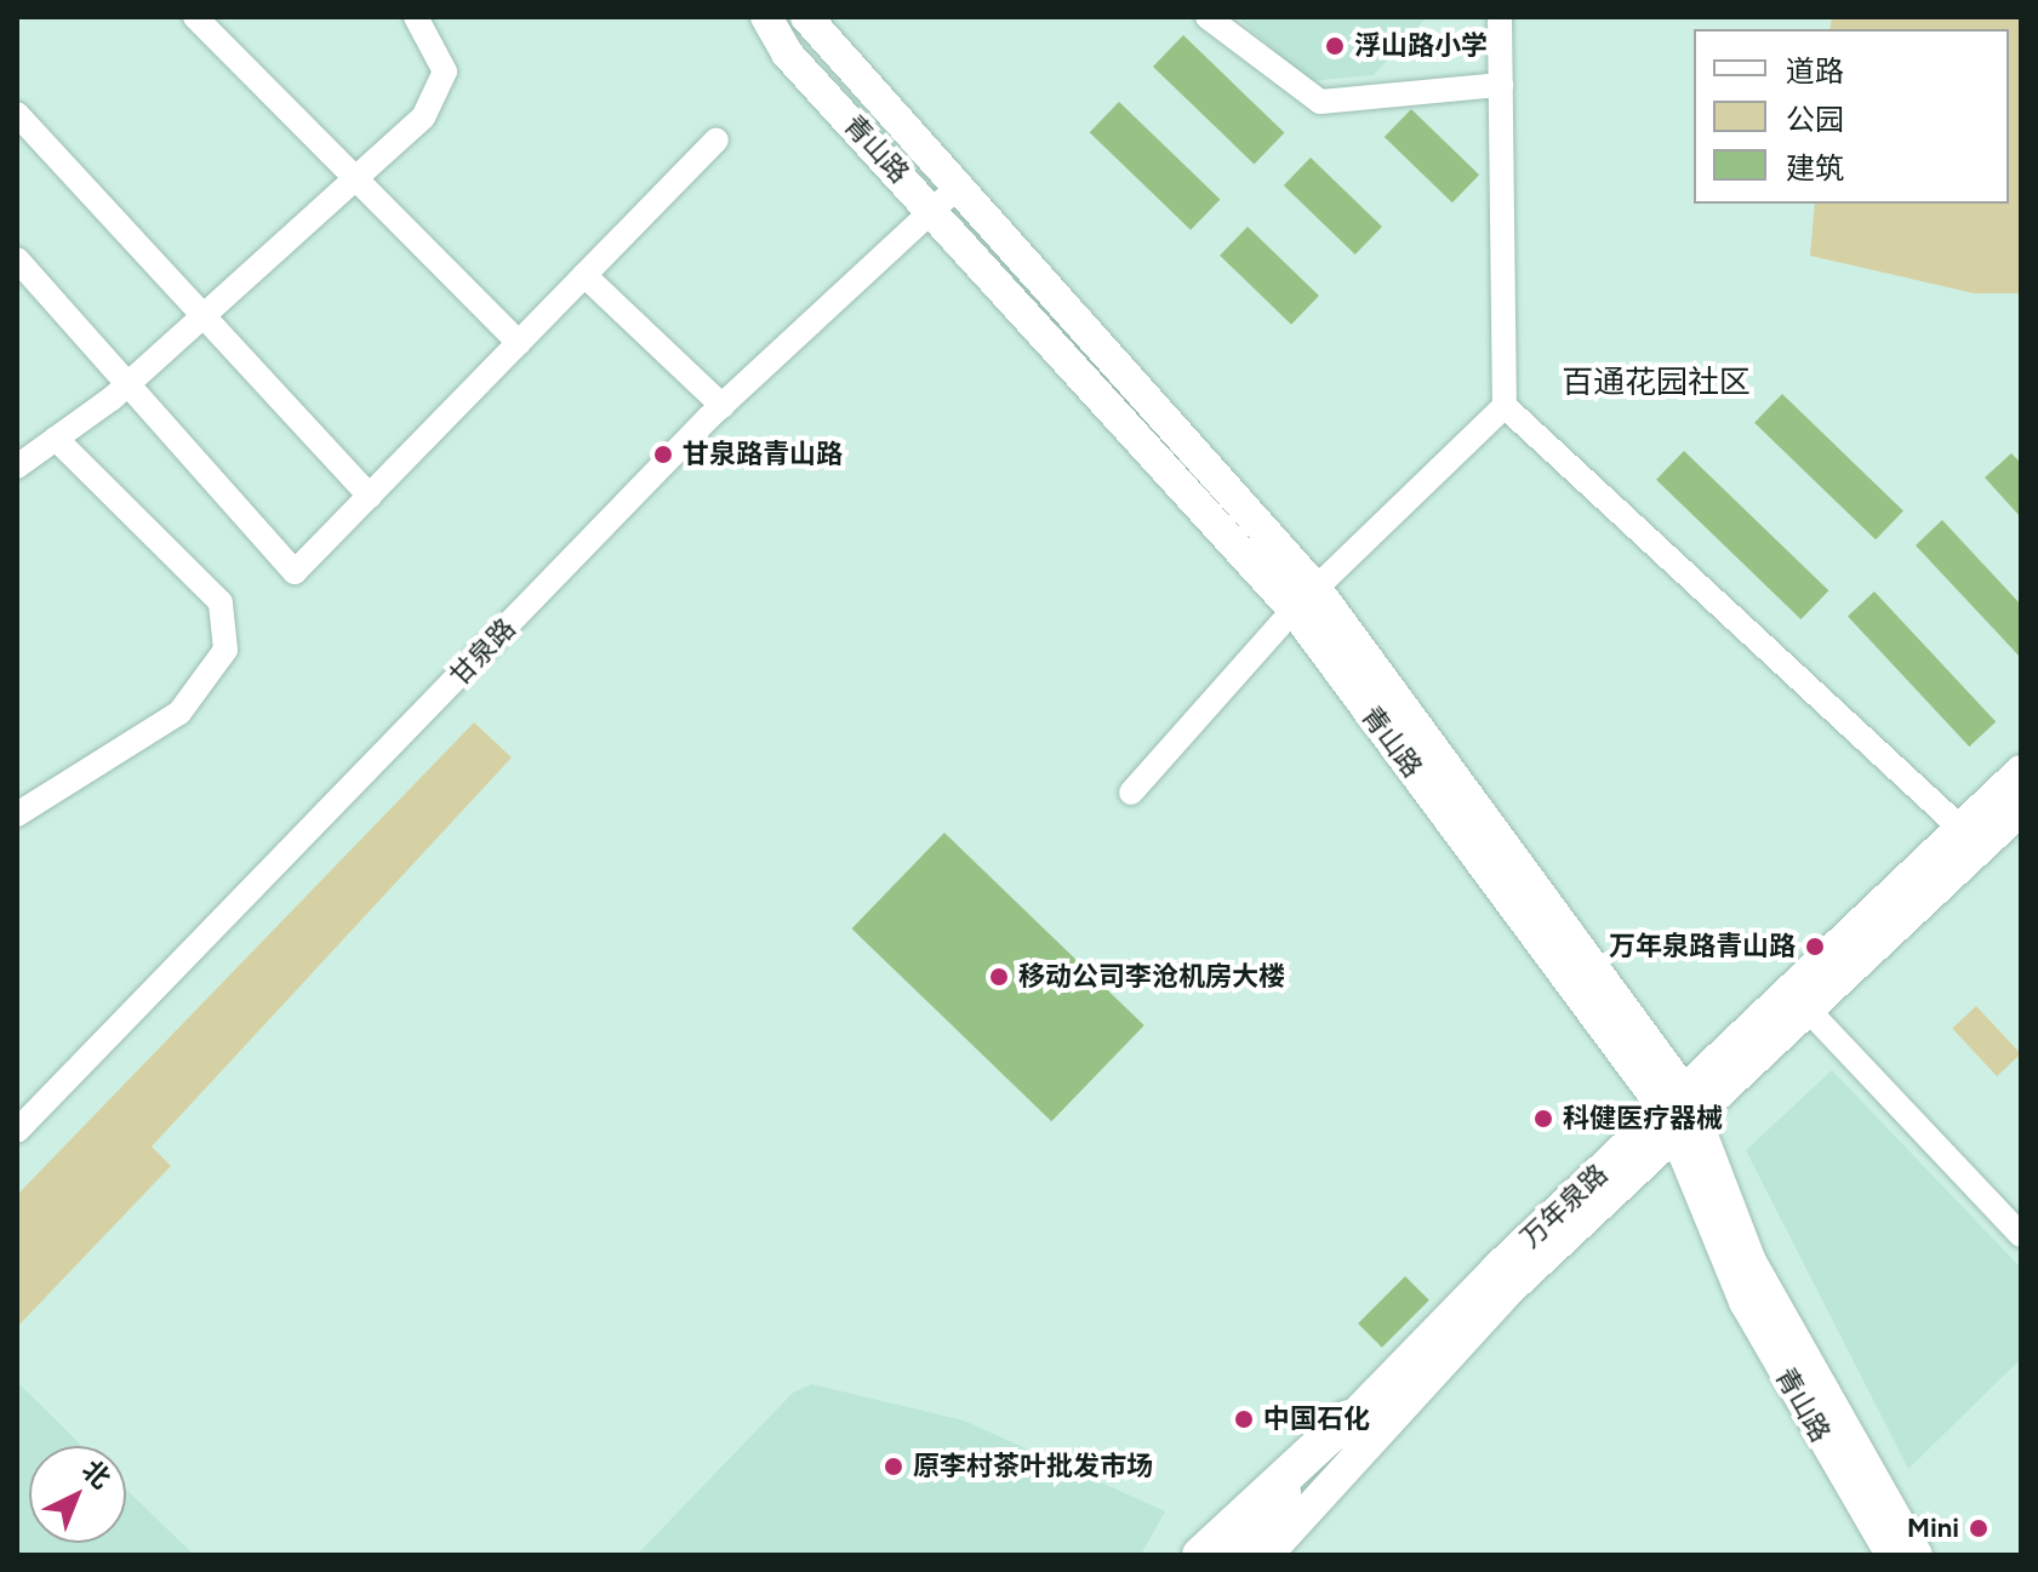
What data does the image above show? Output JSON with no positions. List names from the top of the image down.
{
  "streets": {
    "main road": ["青山路", "万年泉路"],
    "street": ["甘泉路"]
  },
  "crossings": [
    ["青山路", "甘泉路"],
    ["青山路", "万年泉路"]
  ],
  "districts": ["百通花园社区"],
  "places": [
    "浮山路小学",
    "甘泉路青山路",
    "万年泉路青山路",
    "移动公司李沧机房大楼",
    "科健医疗器械",
    "中国石化",
    "原李村茶叶批发市场",
    "Mini"
  ],
  "legend": ["道路", "公园", "建筑"],
  "north": "top right"
}
